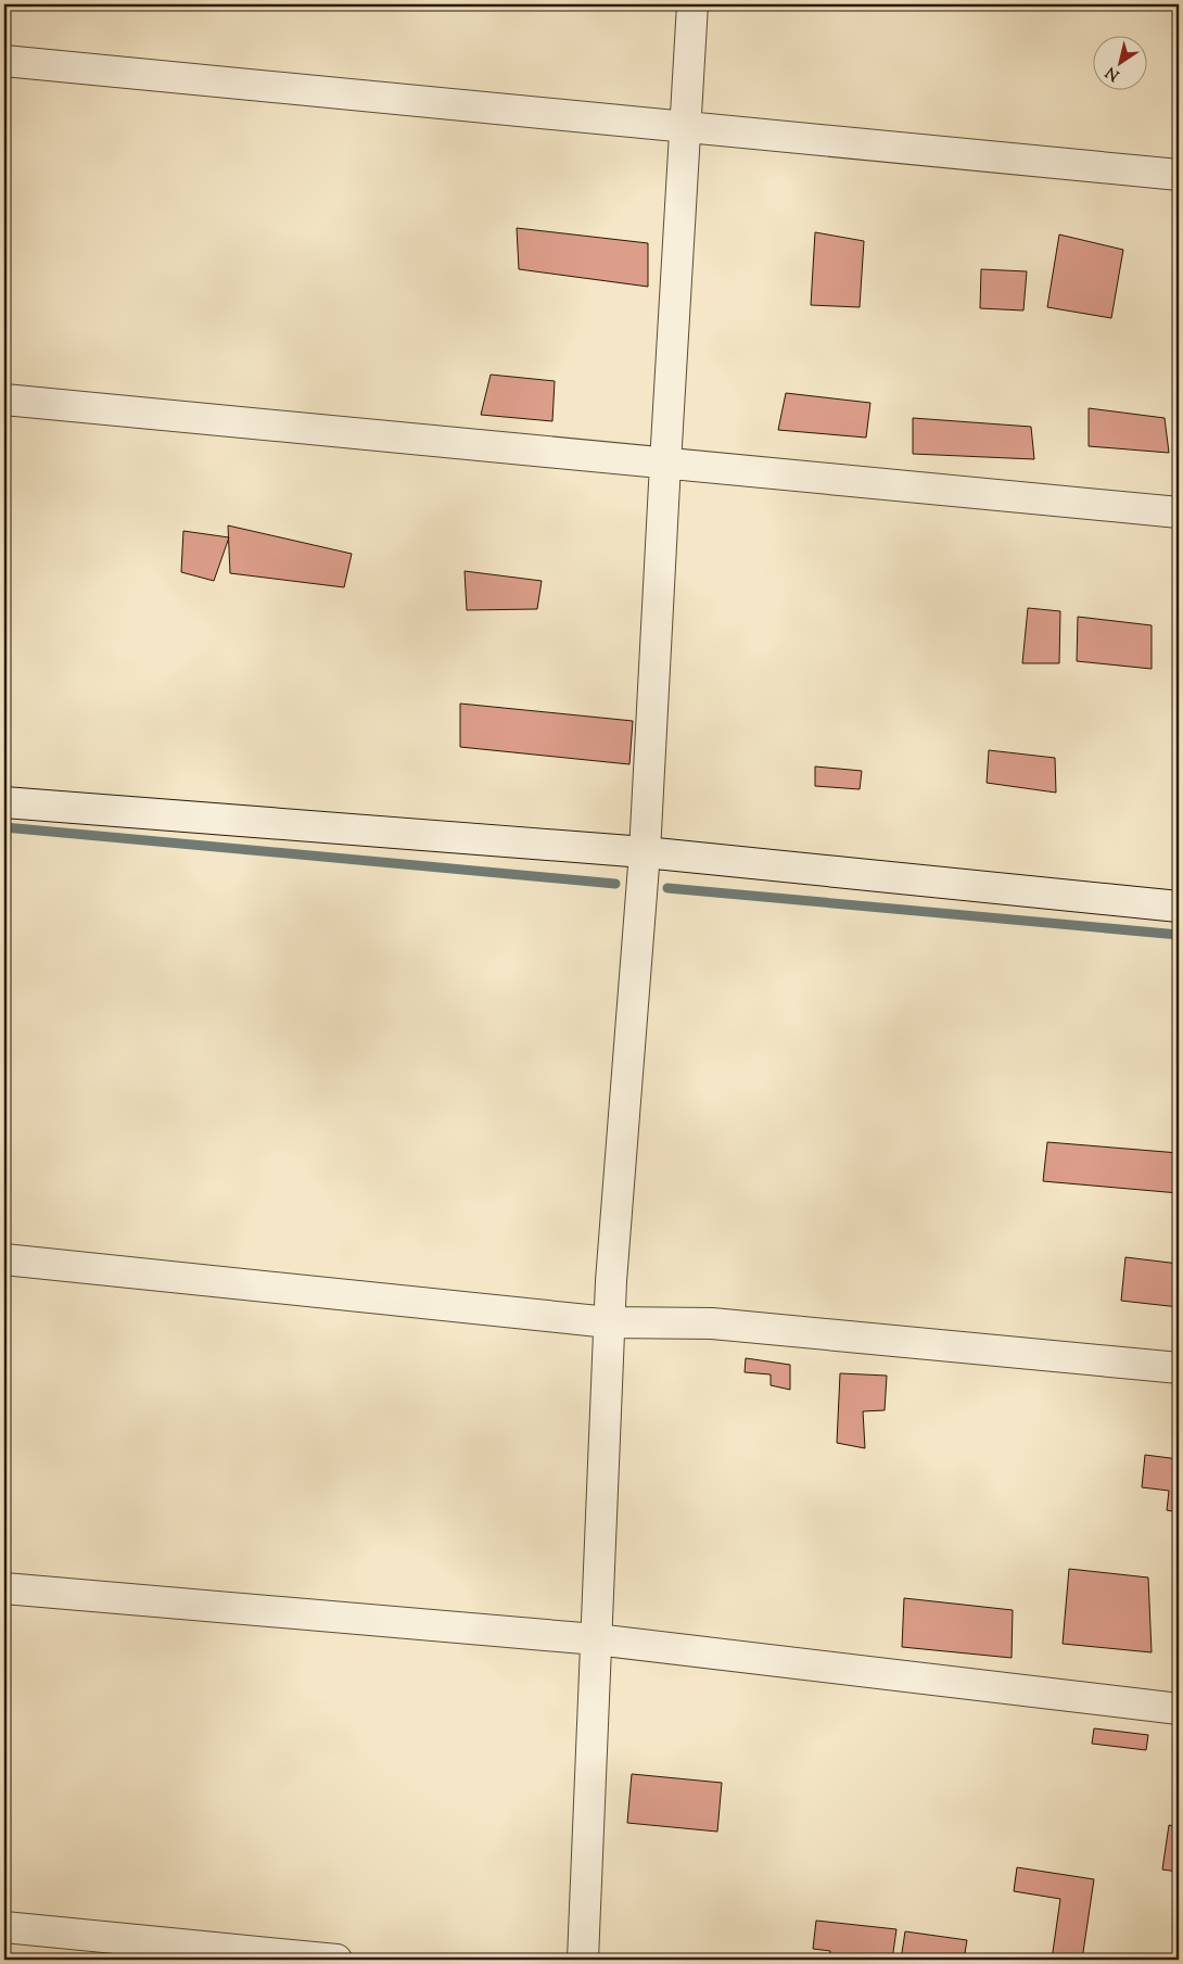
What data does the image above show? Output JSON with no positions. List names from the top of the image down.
{
  "north": "bottom left"
}
